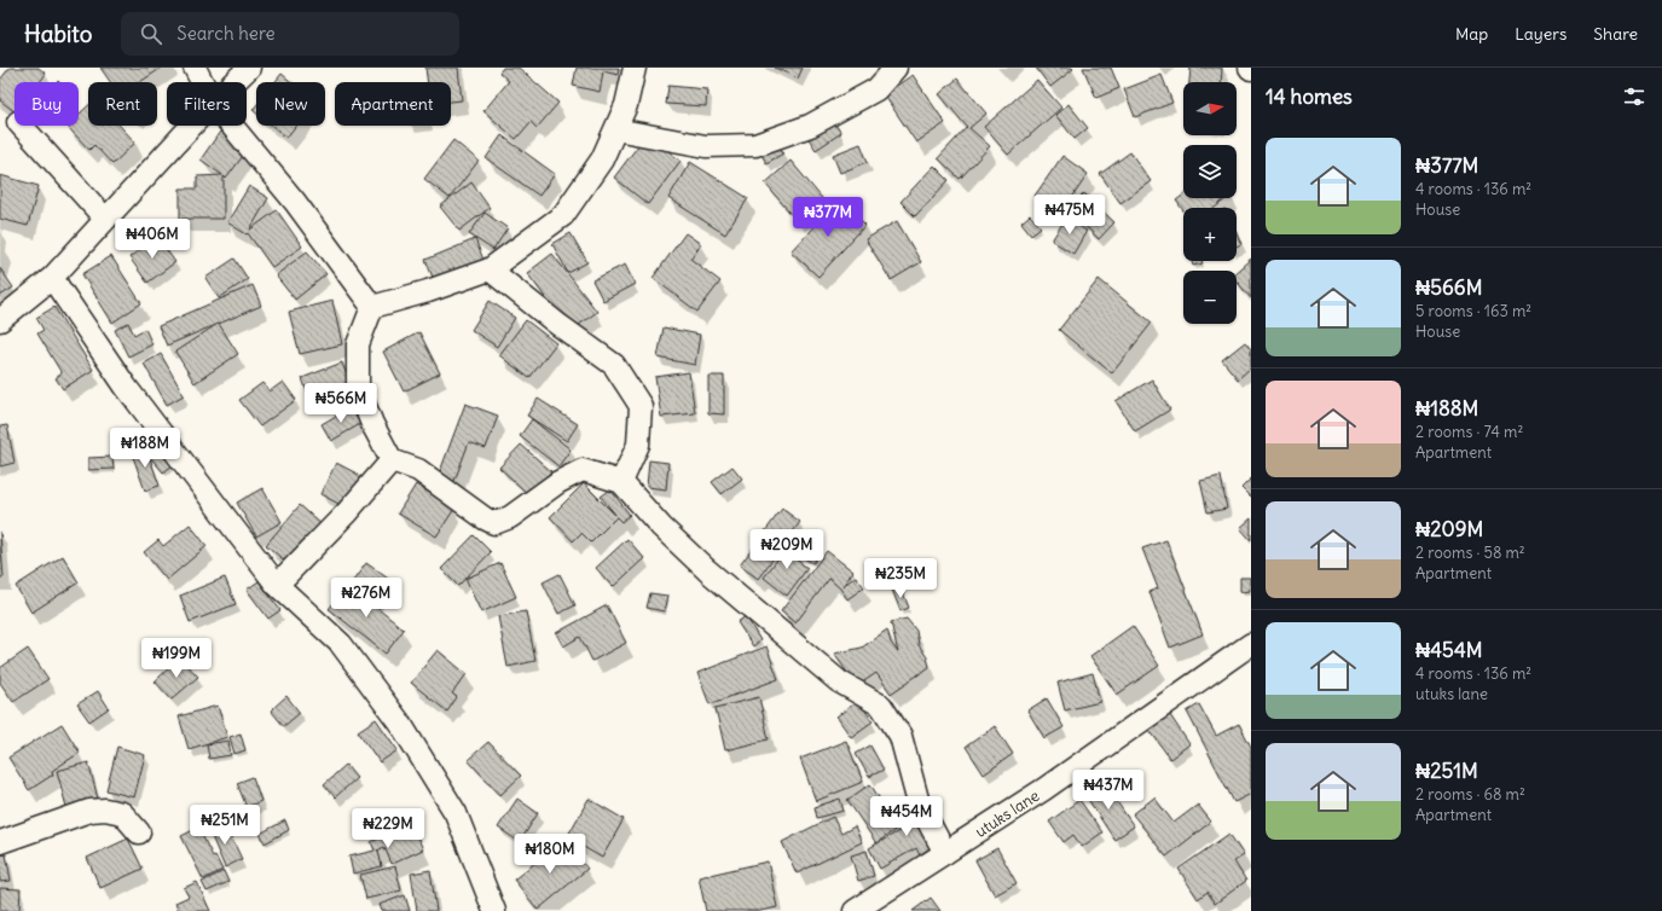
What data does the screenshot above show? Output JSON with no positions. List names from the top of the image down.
{
  "streets": {
    "street": ["utuks lane"]
  },
  "north": "right",
  "page": {
    "header": "Habito",
    "search": "Search here",
    "nav": ["Map", "Layers", "Share"],
    "heading": "14 homes",
    "map_buttons": ["+", "−"],
    "chip": [
      "Buy",
      "Rent",
      "Filters",
      "New",
      "Apartment"
    ],
    "list": [
      {
        "name": "₦377M",
        "note": "4 rooms · 136 m² · House"
      },
      {
        "name": "₦566M",
        "note": "5 rooms · 163 m² · House"
      },
      {
        "name": "₦188M",
        "note": "2 rooms · 74 m² · Apartment"
      },
      {
        "name": "₦209M",
        "note": "2 rooms · 58 m² · Apartment"
      },
      {
        "name": "₦454M",
        "note": "4 rooms · 136 m² · utuks lane"
      },
      {
        "name": "₦251M",
        "note": "2 rooms · 68 m² · Apartment"
      }
    ],
    "price": [
      "₦475M",
      "₦377M",
      "₦406M",
      "₦566M",
      "₦188M",
      "₦209M",
      "₦235M",
      "₦276M",
      "₦199M",
      "₦437M",
      "₦454M",
      "₦251M",
      "₦229M",
      "₦180M"
    ]
  }
}
